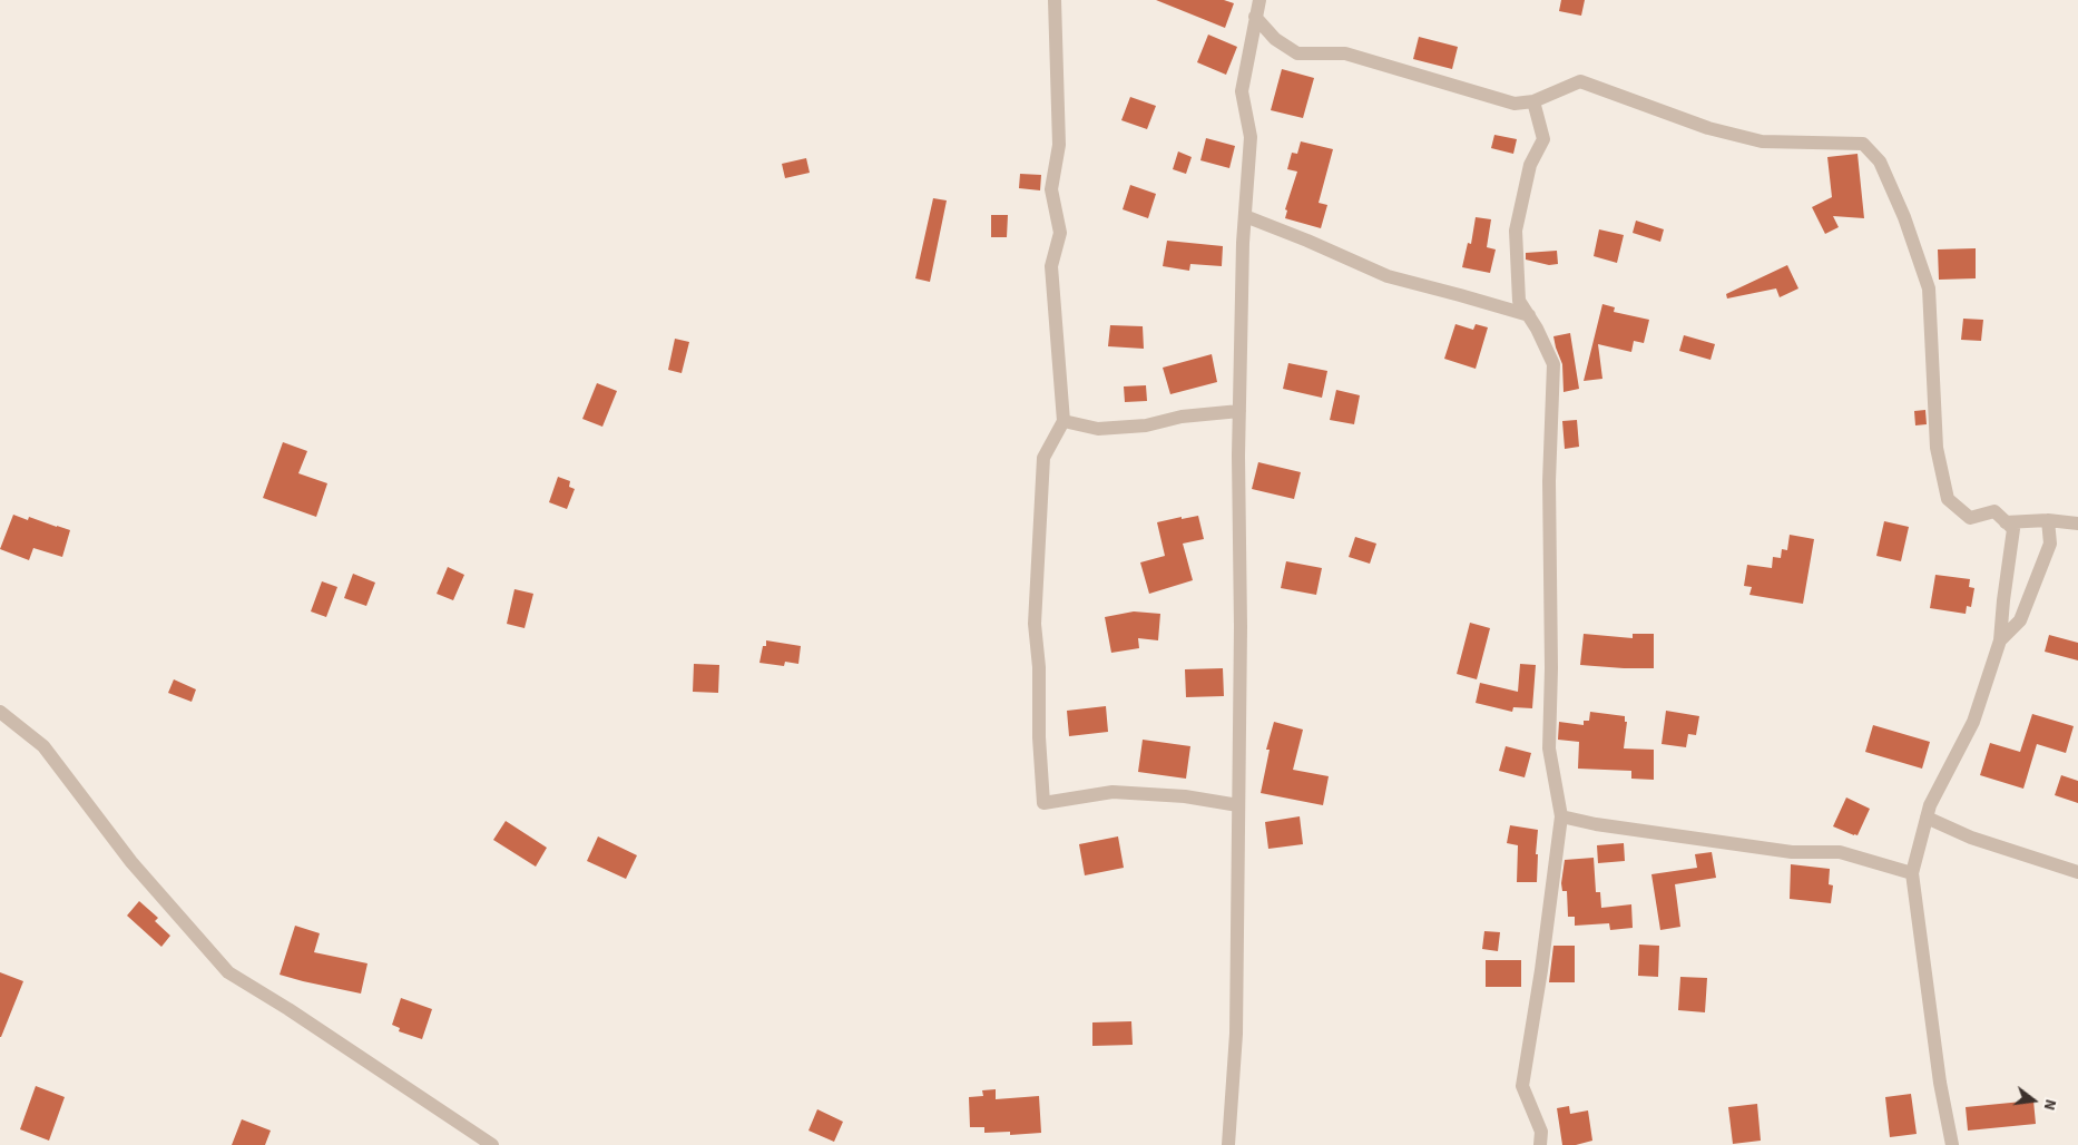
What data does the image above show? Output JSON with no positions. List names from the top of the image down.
{
  "north": "right"
}
